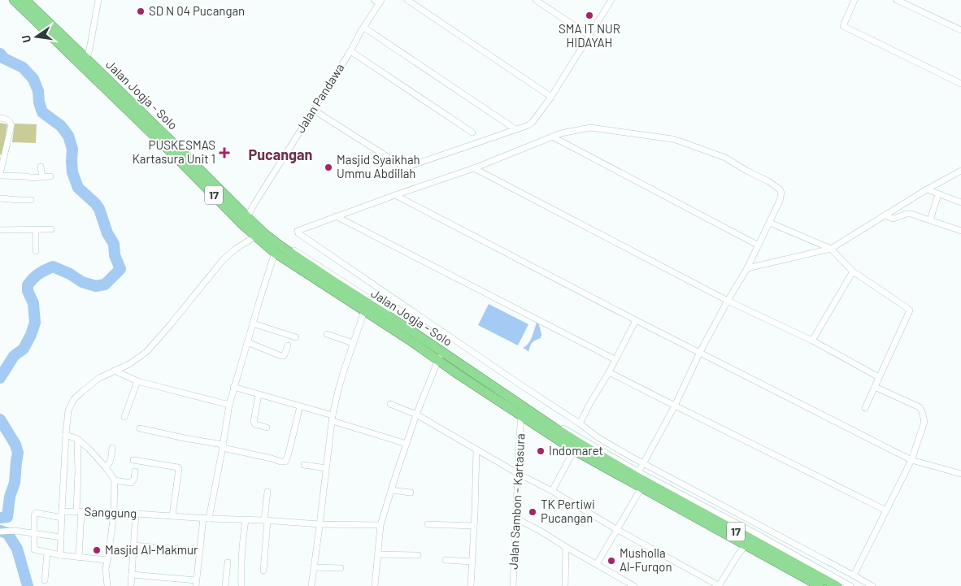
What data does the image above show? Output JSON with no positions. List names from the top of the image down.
{
  "streets": {
    "highway": ["Jalan Jogja - Solo", "17"],
    "street": ["Jalan Pandawa", "Jalan Sambon - Kartasura", "Sanggung"]
  },
  "crossings": [
    ["Jalan Jogja - Solo", "Jalan Pandawa"],
    ["Jalan Jogja - Solo", "Jalan Sambon - Kartasura"]
  ],
  "districts": ["Pucangan"],
  "places": {
    "other": [
      "SD N 04 Pucangan",
      "SMA IT NUR HIDAYAH",
      "Masjid Syaikhah Ummu Abdillah",
      "Indomaret",
      "TK Pertiwi Pucangan",
      "Masjid Al-Makmur",
      "Musholla Al-Furqon"
    ],
    "health": ["PUSKESMAS Kartasura Unit 1"]
  },
  "north": "left"
}
